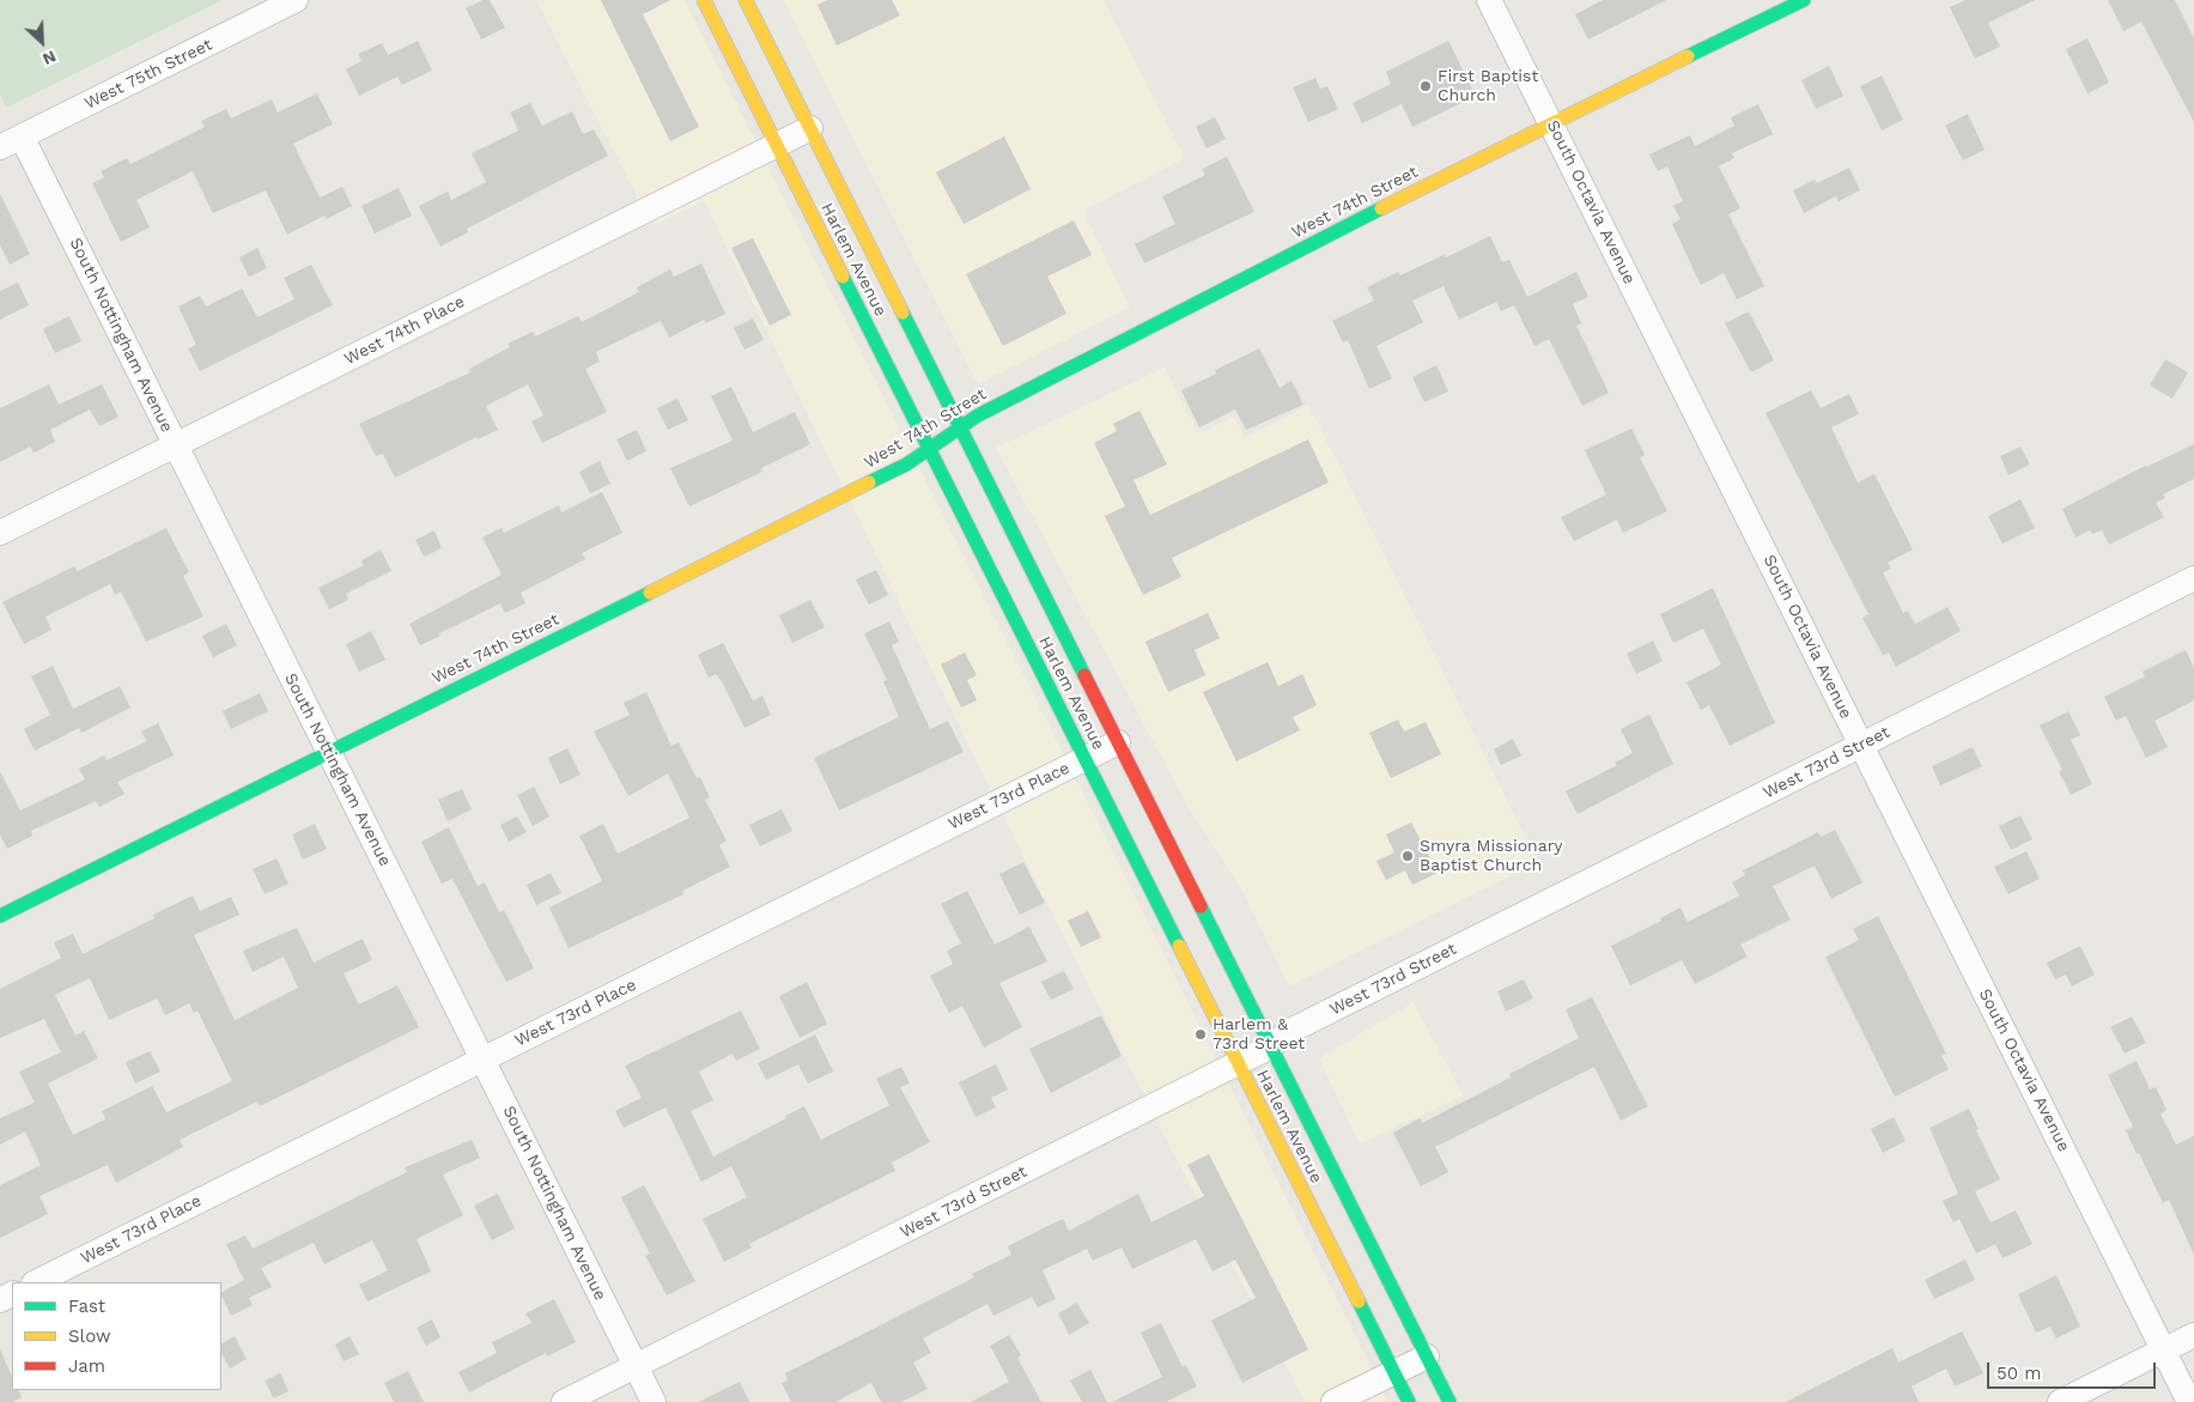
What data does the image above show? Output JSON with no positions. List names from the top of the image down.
{
  "streets": {
    "main road": ["West 74th Street", "Harlem Avenue"],
    "street": [
      "West 75th Street",
      "South Octavia Avenue",
      "West 74th Place",
      "South Nottingham Avenue",
      "West 73rd Street",
      "West 73rd Place"
    ]
  },
  "crossings": [
    ["West 75th Street", "South Nottingham Avenue"],
    ["West 74th Street", "South Octavia Avenue"],
    ["West 74th Street", "Harlem Avenue"],
    ["West 74th Street", "South Nottingham Avenue"],
    ["South Octavia Avenue", "West 73rd Street"],
    ["Harlem Avenue", "West 74th Place"],
    ["Harlem Avenue", "West 73rd Street"],
    ["Harlem Avenue", "West 73rd Place"],
    ["West 74th Place", "South Nottingham Avenue"],
    ["South Nottingham Avenue", "West 73rd Street"],
    ["South Nottingham Avenue", "West 73rd Place"]
  ],
  "places": ["First Baptist Church", "Smyra Missionary Baptist Church", "Harlem & 73rd Street"],
  "legend": ["Fast", "Slow", "Jam"],
  "scale_bar": "50 m",
  "north": "bottom right"
}
